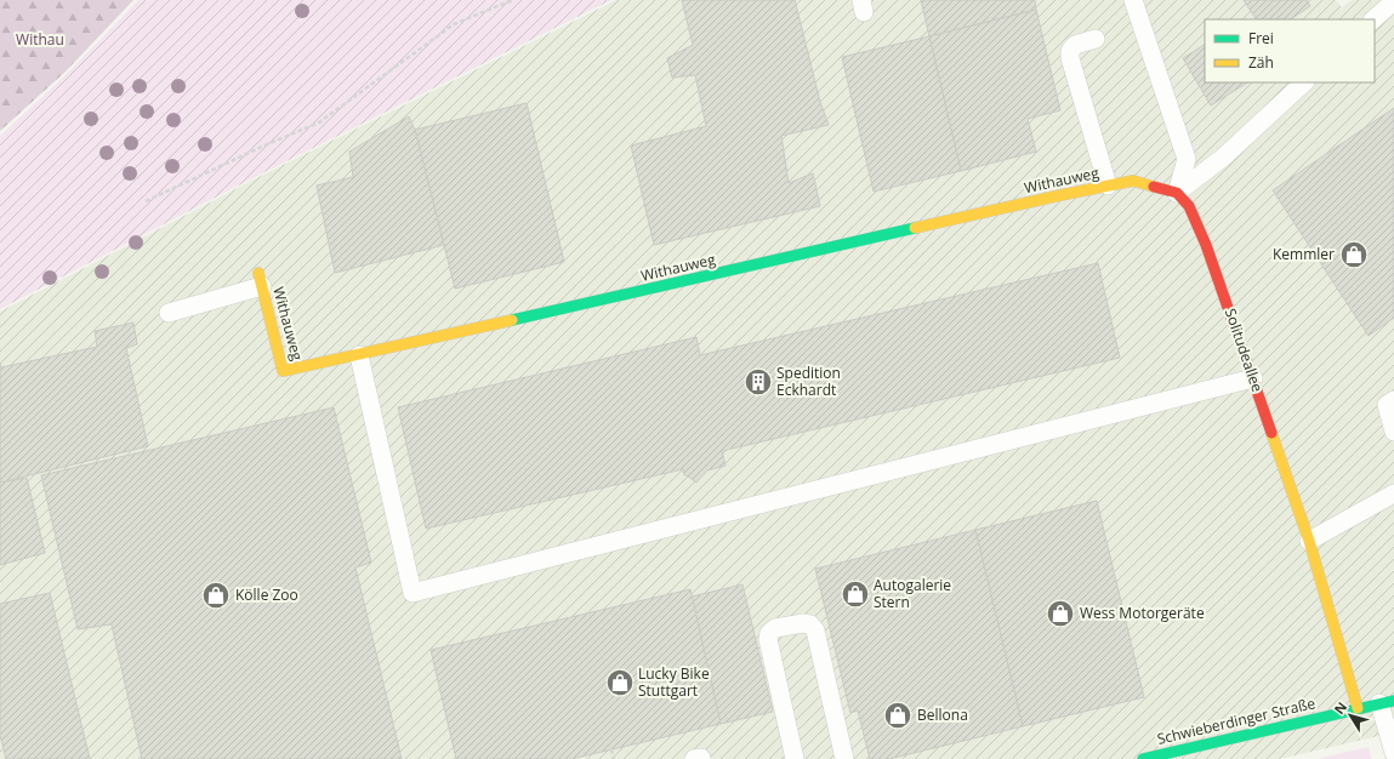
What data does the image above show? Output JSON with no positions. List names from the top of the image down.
{
  "streets": {
    "street": ["Withauweg", "Solitudeallee", "Schwieberdinger Straße"]
  },
  "crossings": [
    ["Withauweg", "Solitudeallee"],
    ["Solitudeallee", "Schwieberdinger Straße"]
  ],
  "parks": ["Withau"],
  "places": {
    "shop": [
      "Kemmler",
      "Autogalerie Stern",
      "Kölle Zoo",
      "Wess Motorgeräte",
      "Lucky Bike Stuttgart",
      "Bellona"
    ],
    "building": ["Spedition Eckhardt"]
  },
  "legend": ["Frei", "Zäh"],
  "north": "top left"
}
